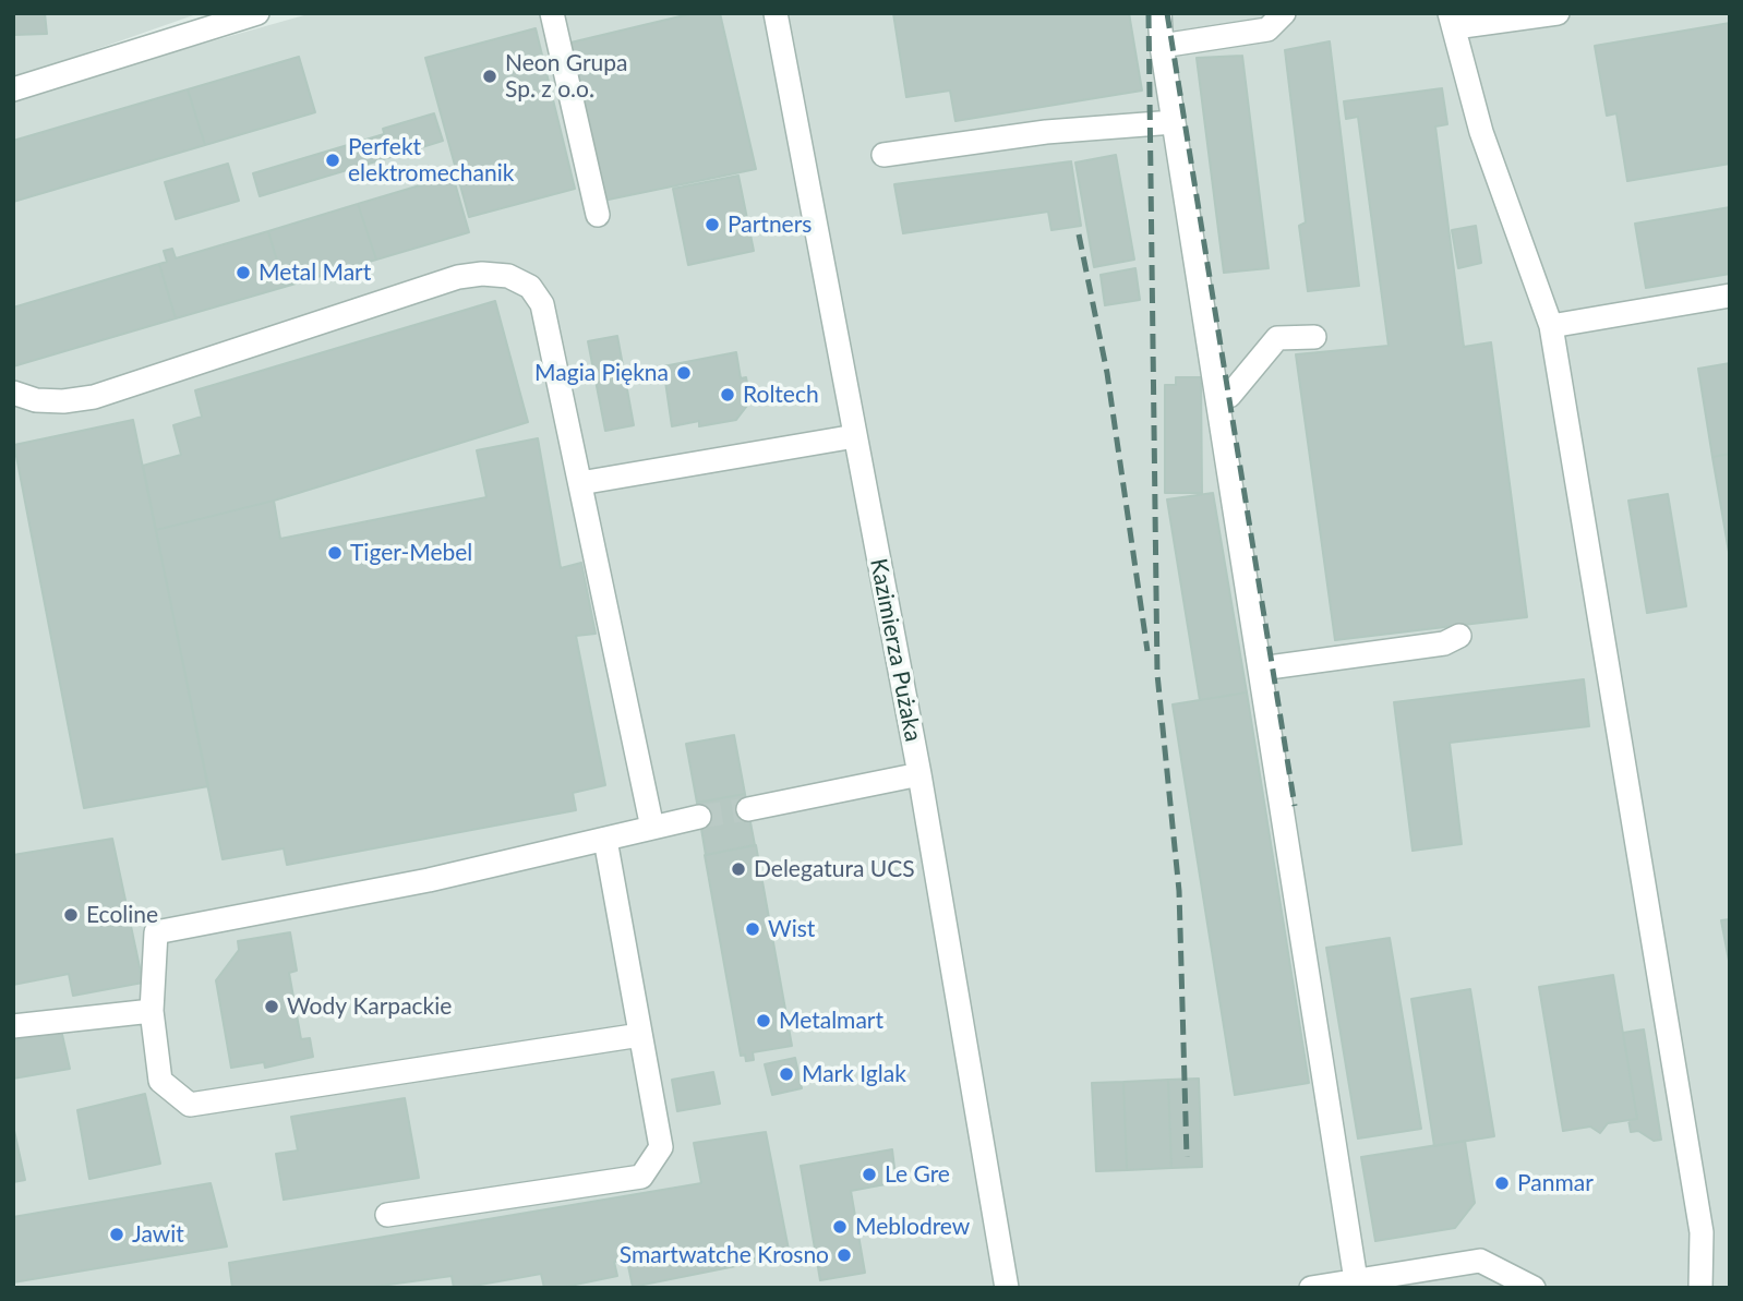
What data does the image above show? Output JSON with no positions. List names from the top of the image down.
{
  "streets": {
    "street": ["Kazimierza Pużaka"]
  },
  "places": [
    "Neon Grupa Sp. z o.o.",
    "Perfekt elektromechanik",
    "Partners",
    "Metal Mart",
    "Magia Piękna",
    "Roltech",
    "Tiger-Mebel",
    "Delegatura UCS",
    "Ecoline",
    "Wist",
    "Wody Karpackie",
    "Metalmart",
    "Mark Iglak",
    "Le Gre",
    "Panmar",
    "Meblodrew",
    "Jawit",
    "Smartwatche Krosno"
  ]
}
